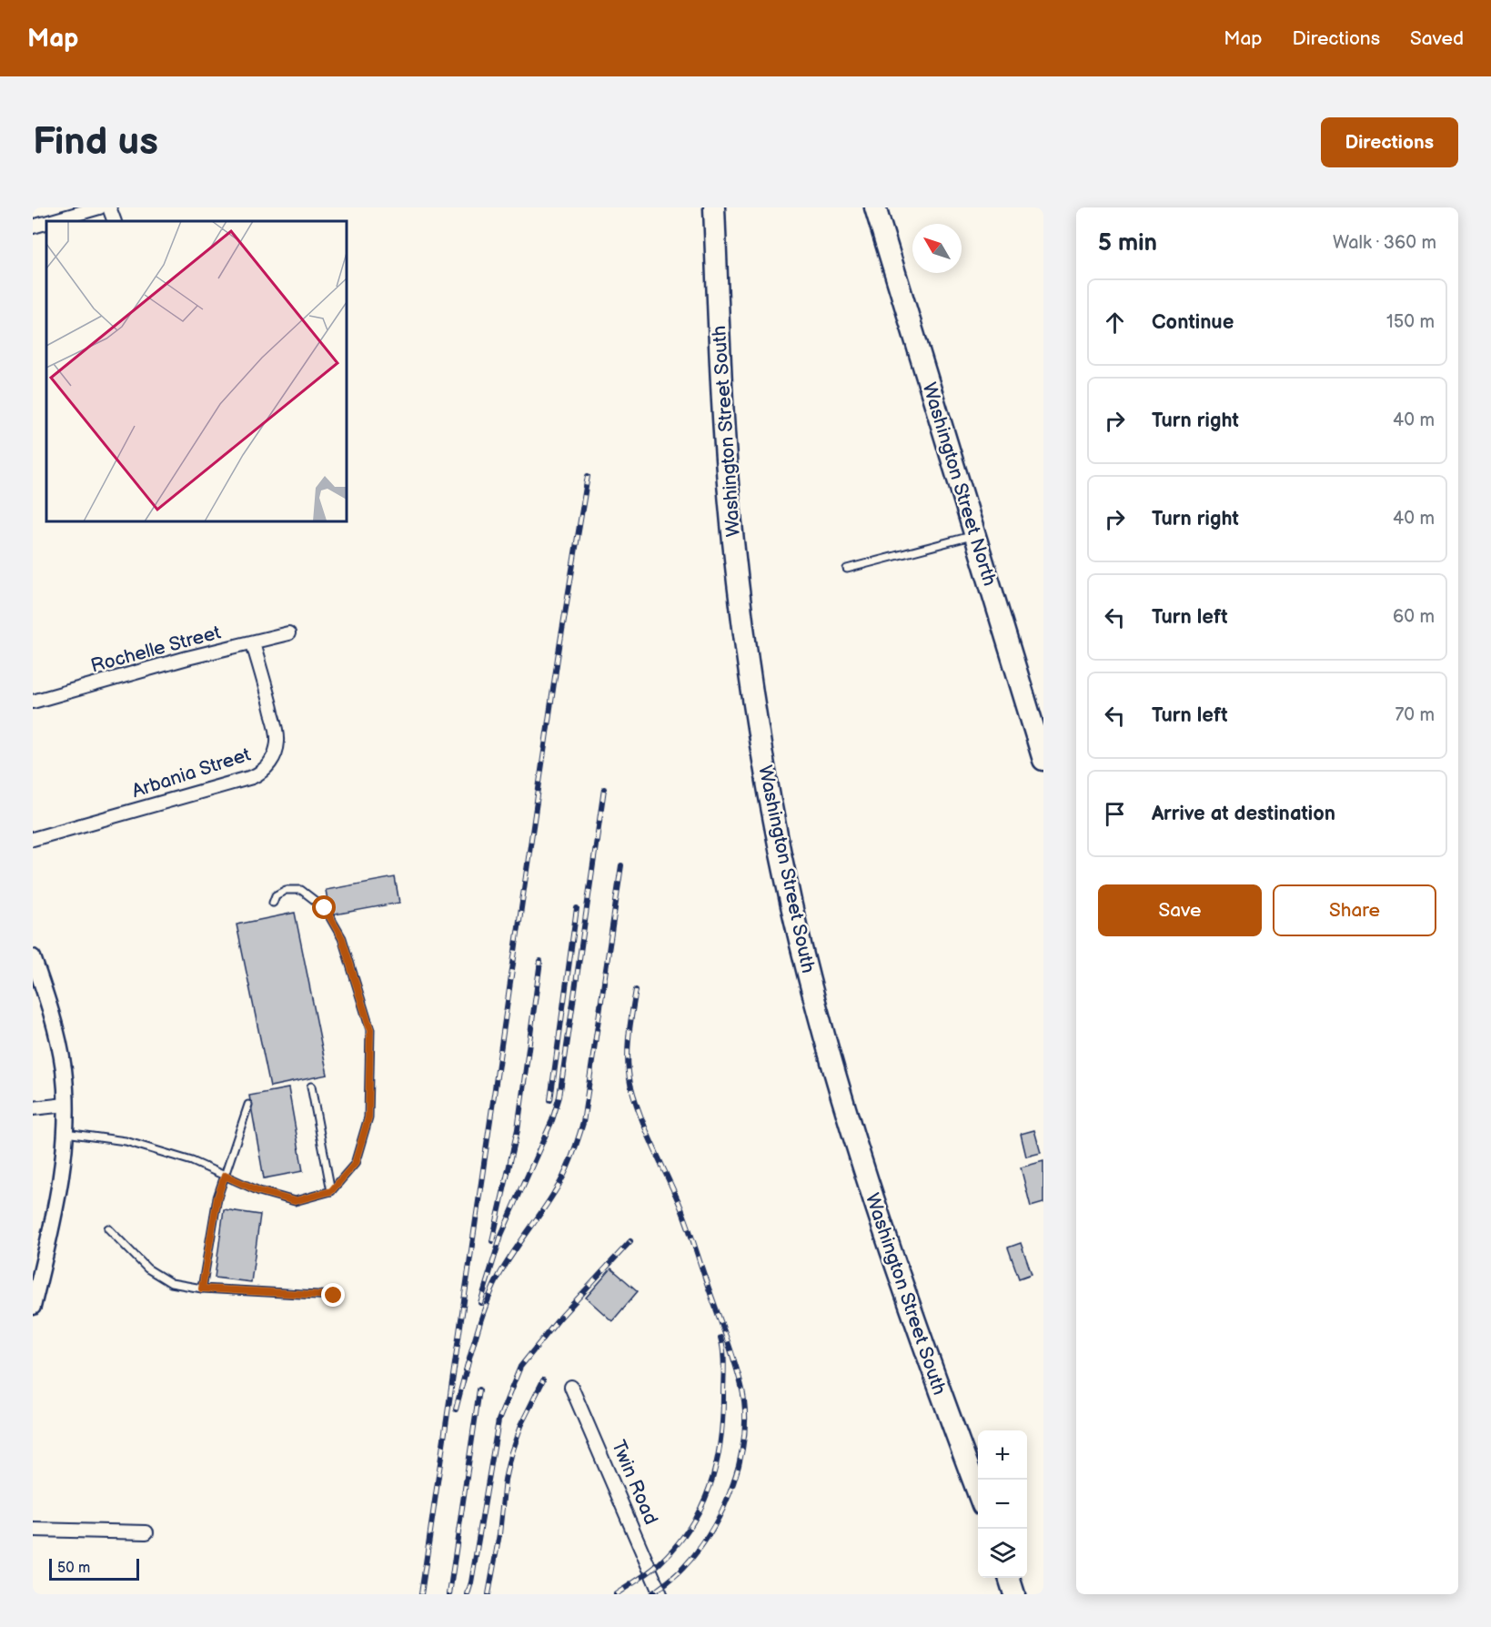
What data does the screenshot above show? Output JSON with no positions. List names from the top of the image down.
{
  "streets": {
    "highway": ["Washington Street South", "Washington Street North"],
    "street": ["Rochelle Street", "Arbania Street", "Twin Road"]
  },
  "crossings": [
    ["Rochelle Street", "Arbania Street"]
  ],
  "scale_bar": "50 m",
  "north": "top left",
  "page": {
    "header": "Map",
    "nav": ["Map", "Directions", "Saved"],
    "buttons": [
      "Directions",
      ["Save", "Share"]
    ],
    "title": "Find us",
    "heading": ["5 min", "Walk · 360 m"],
    "list": [
      ["Continue", "150 m"],
      ["Turn right", "40 m"],
      ["Turn right", "40 m"],
      ["Turn left", "60 m"],
      ["Turn left", "70 m"],
      "Arrive at destination"
    ],
    "map_buttons": ["+", "−"],
    "scale": "50 m"
  }
}
